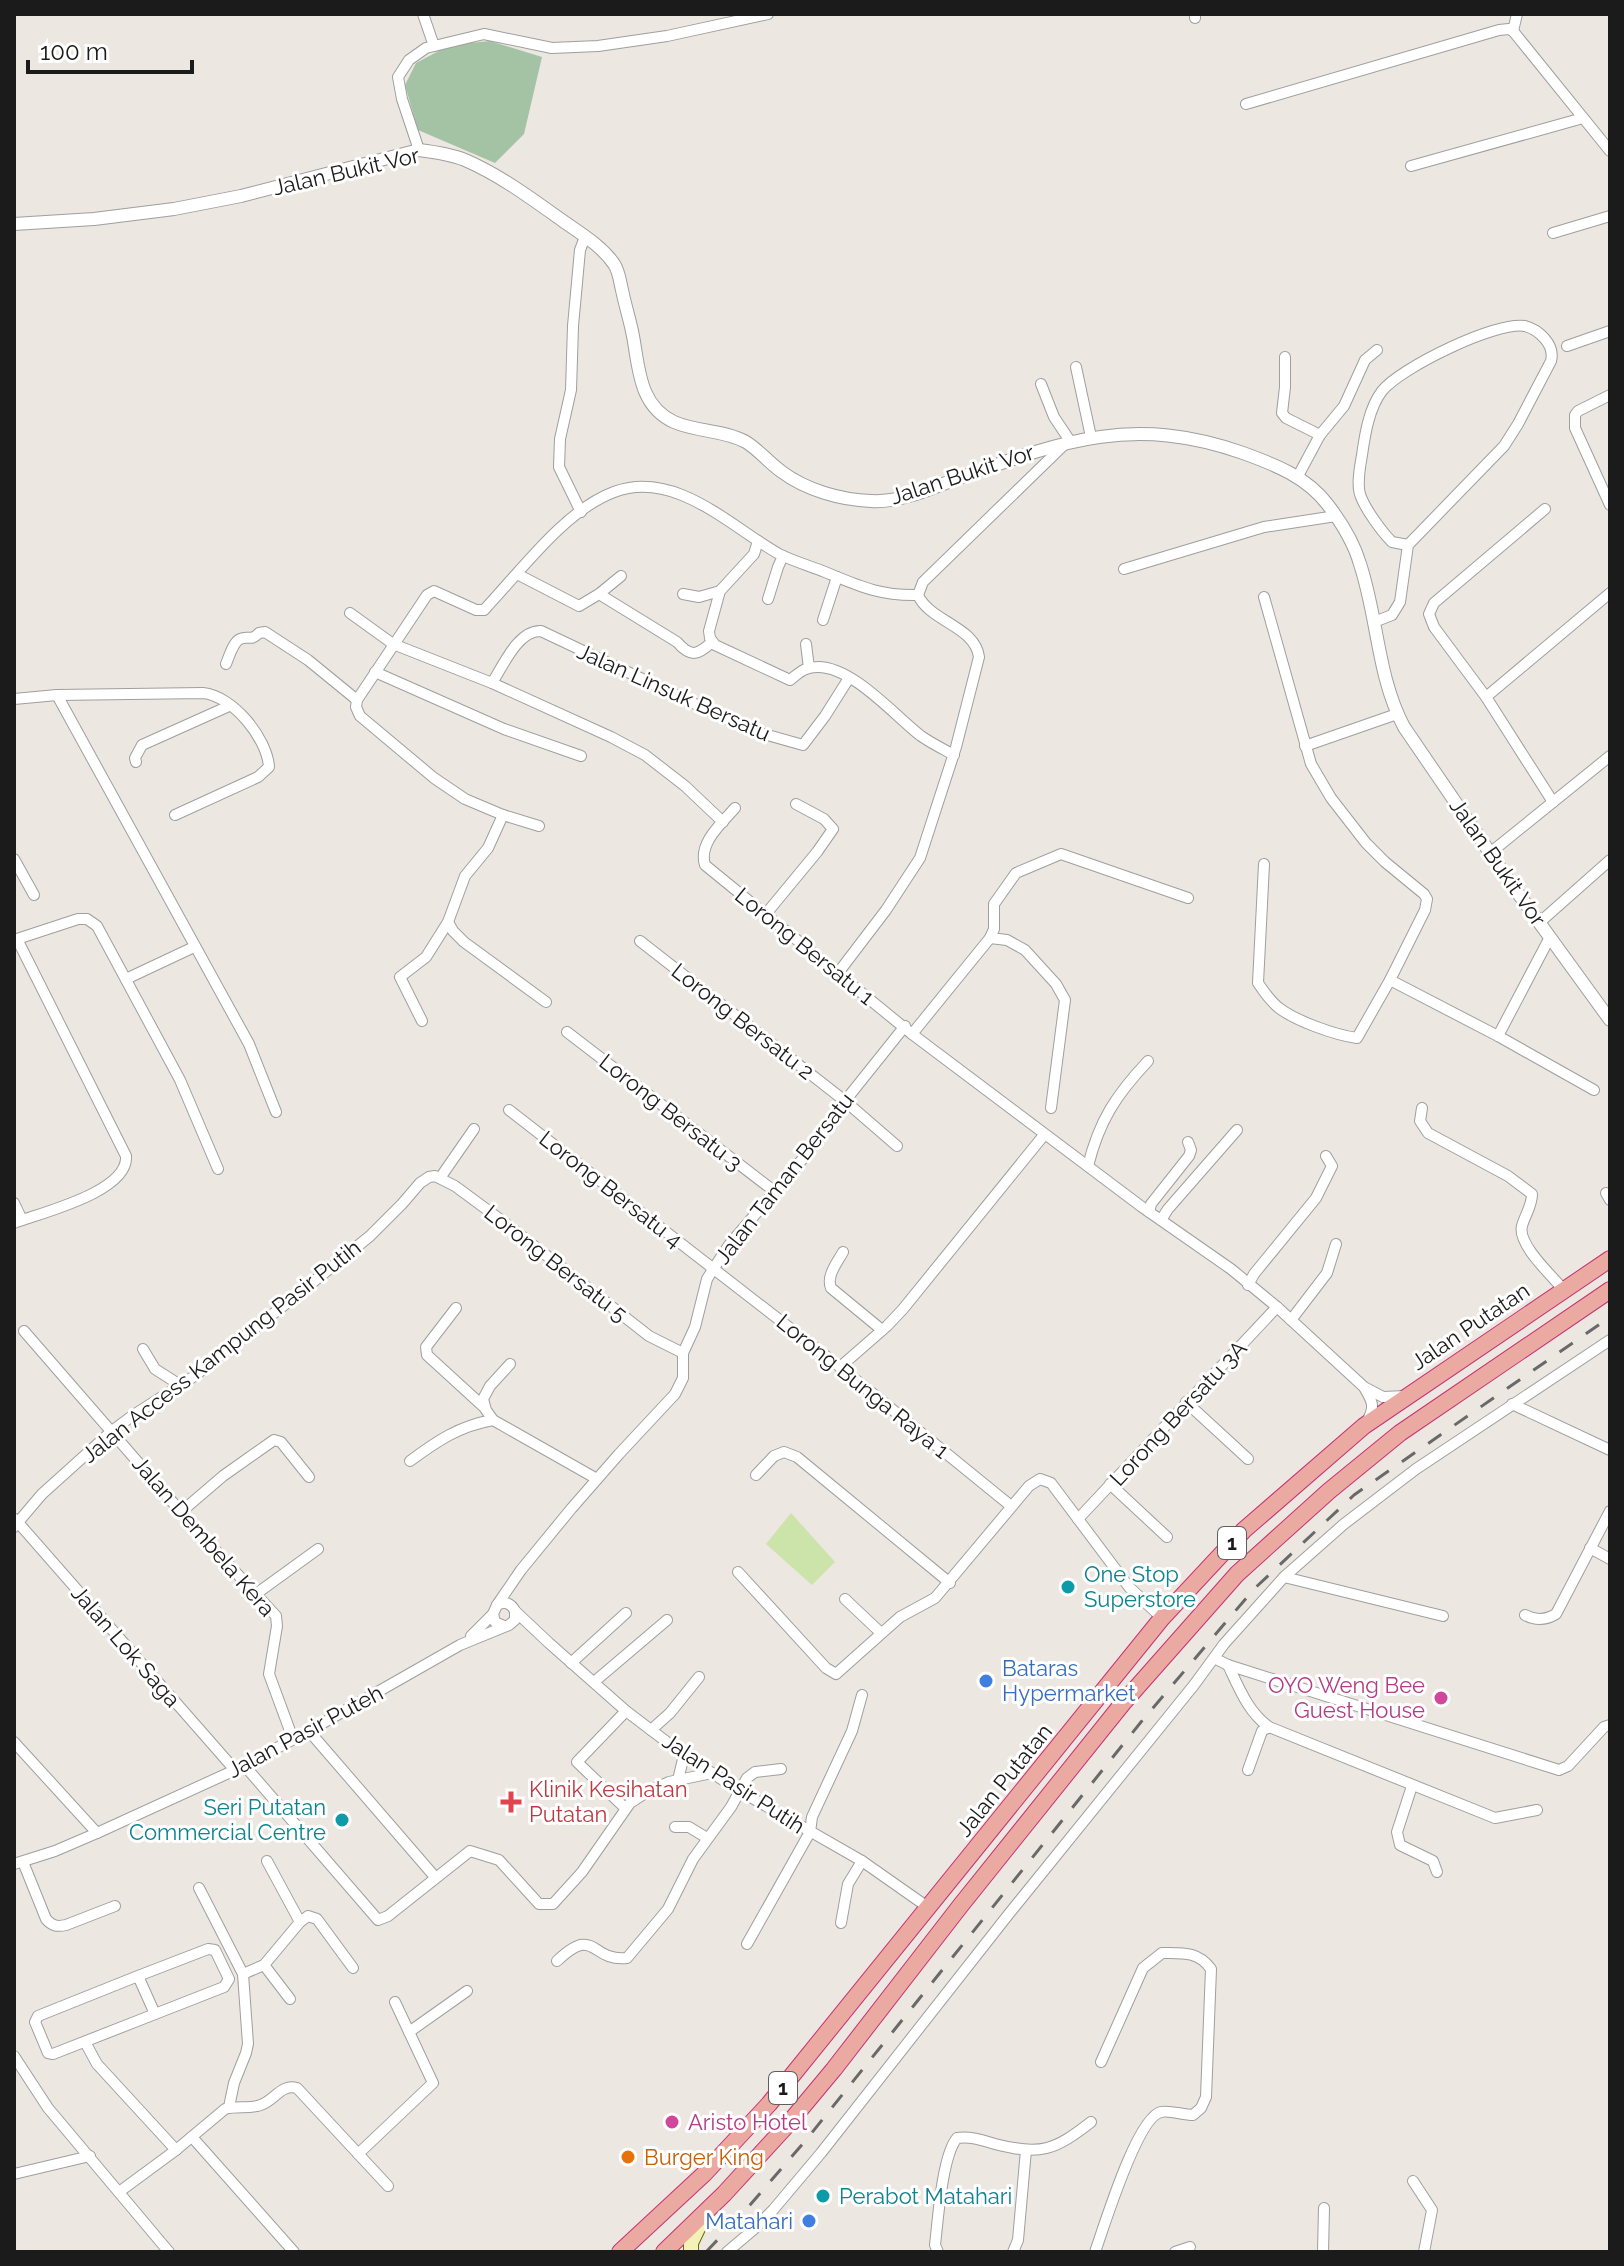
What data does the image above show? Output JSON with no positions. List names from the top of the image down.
{
  "streets": {
    "highway": ["Jalan Putatan", "1"],
    "street": [
      "Jalan Bukit Vor",
      "Jalan Linsuk Bersatu",
      "Lorong Bersatu 1",
      "Lorong Bersatu 2",
      "Lorong Bersatu 3",
      "Jalan Taman Bersatu",
      "Lorong Bersatu 4",
      "Lorong Bersatu 5",
      "Jalan Access Kampung Pasir Putih",
      "Lorong Bunga Raya 1",
      "Lorong Bersatu 3A",
      "Jalan Dembela Kera",
      "Jalan Lok Saga",
      "Jalan Pasir Puteh",
      "Jalan Pasir Putih"
    ]
  },
  "crossings": [
    ["Lorong Bersatu 1", "Jalan Taman Bersatu"],
    ["Lorong Bersatu 1", "Lorong Bersatu 3A"],
    ["Lorong Bersatu 2", "Jalan Taman Bersatu"],
    ["Lorong Bersatu 3", "Jalan Taman Bersatu"],
    ["Jalan Taman Bersatu", "Lorong Bersatu 4"],
    ["Jalan Taman Bersatu", "Lorong Bersatu 5"],
    ["Jalan Taman Bersatu", "Lorong Bunga Raya 1"],
    ["Jalan Taman Bersatu", "Jalan Pasir Puteh"],
    ["Jalan Taman Bersatu", "Jalan Pasir Putih"],
    ["Lorong Bersatu 4", "Lorong Bunga Raya 1"],
    ["Lorong Bersatu 5", "Jalan Access Kampung Pasir Putih"],
    ["Jalan Putatan", "Jalan Pasir Putih"],
    ["Jalan Access Kampung Pasir Putih", "Jalan Dembela Kera"],
    ["Jalan Access Kampung Pasir Putih", "Jalan Lok Saga"],
    ["Jalan Dembela Kera", "Jalan Pasir Puteh"],
    ["Jalan Lok Saga", "Jalan Pasir Puteh"],
    ["Jalan Pasir Puteh", "Jalan Pasir Putih"]
  ],
  "places": {
    "other": [
      "One Stop Superstore",
      "Bataras Hypermarket",
      "OYO Weng Bee Guest House",
      "Seri Putatan Commercial Centre",
      "Aristo Hotel",
      "Burger King",
      "Perabot Matahari",
      "Matahari"
    ],
    "health": ["Klinik Kesihatan Putatan"]
  },
  "scale_bar": "100 m"
}
